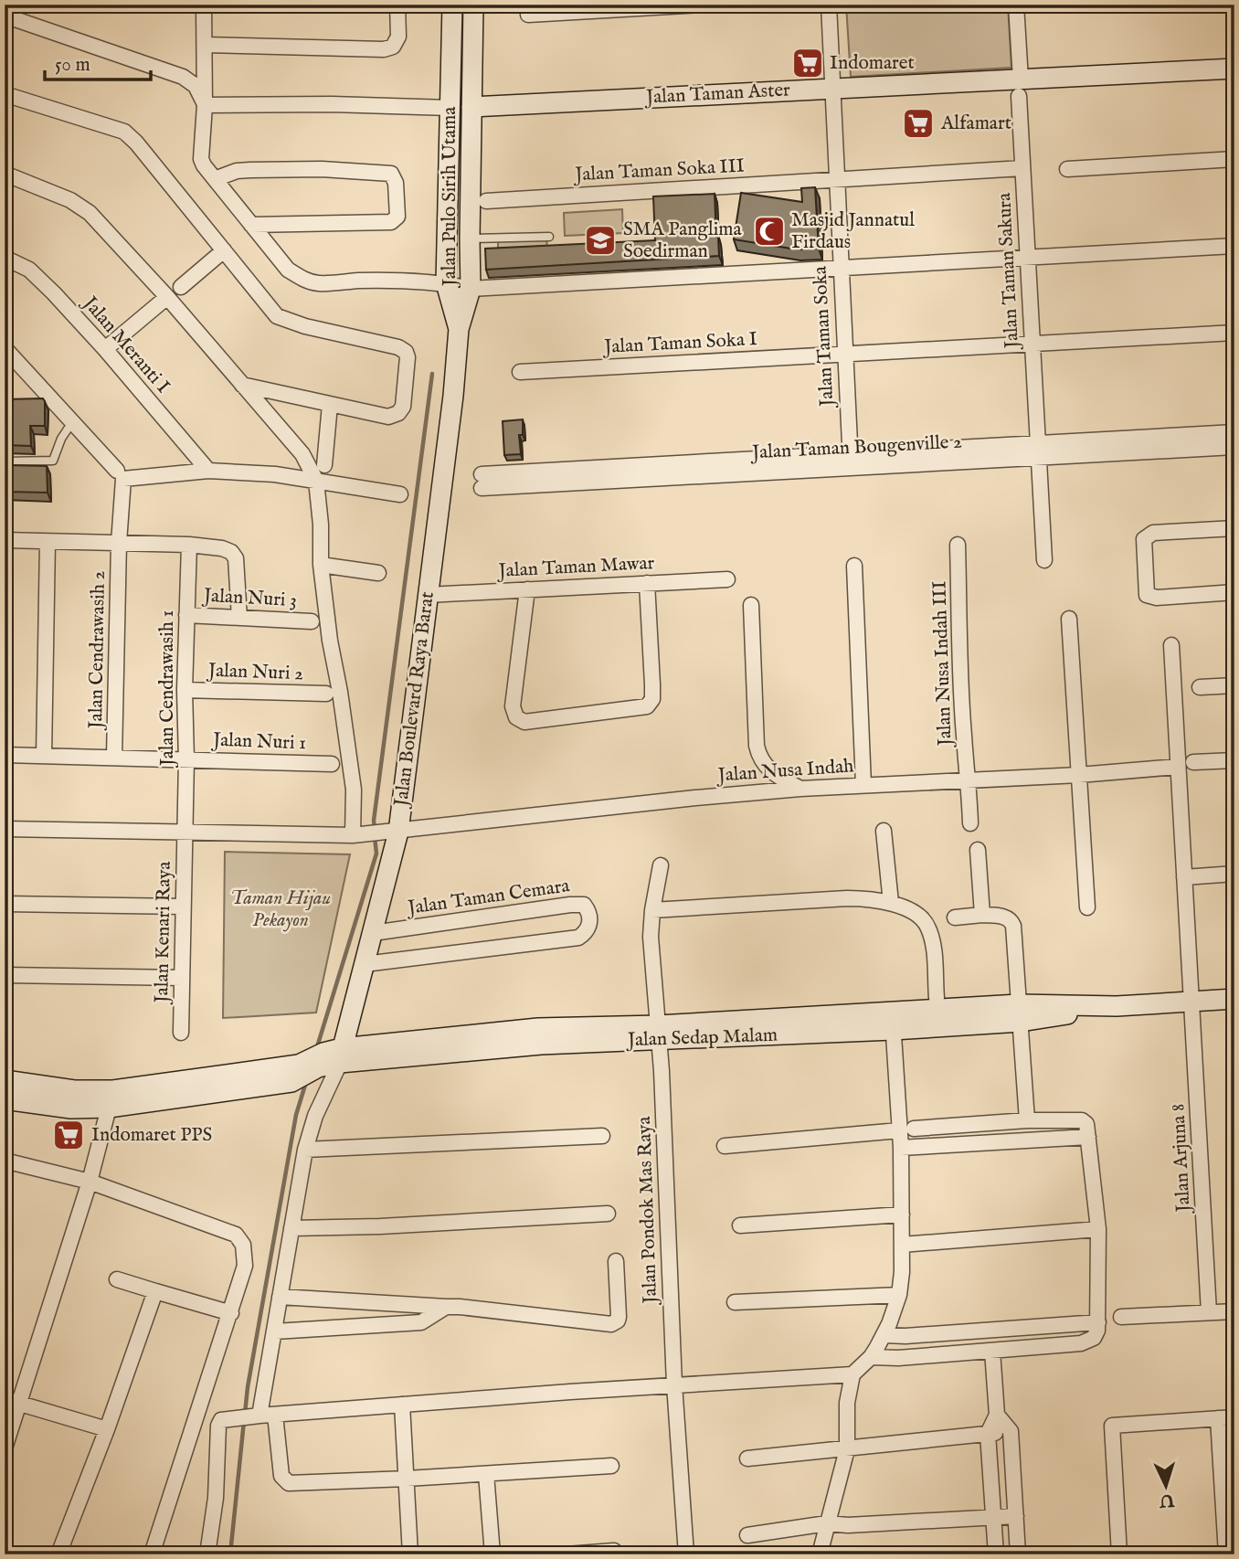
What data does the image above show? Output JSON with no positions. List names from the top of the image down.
{
  "streets": {
    "main road": [
      "Jalan Taman Aster",
      "Jalan Pulo Sirih Utama",
      "Jalan Boulevard Raya Barat",
      "Jalan Sedap Malam"
    ],
    "street": [
      "Jalan Taman Soka III",
      "Jalan Taman Sakura",
      "Jalan Taman Soka",
      "Jalan Taman Soka I",
      "Jalan Meranti I",
      "Jalan Taman Bougenville 2",
      "Jalan Taman Mawar",
      "Jalan Nuri 3",
      "Jalan Cendrawasih 2",
      "Jalan Nusa Indah III",
      "Jalan Nuri 2",
      "Jalan Cendrawasih 1",
      "Jalan Nuri 1",
      "Jalan Nusa Indah",
      "Jalan Taman Cemara",
      "Jalan Kenari Raya",
      "Jalan Arjuna 8",
      "Jalan Pondok Mas Raya"
    ]
  },
  "crossings": [
    ["Jalan Taman Aster", "Jalan Pulo Sirih Utama"],
    ["Jalan Taman Aster", "Jalan Taman Sakura"],
    ["Jalan Taman Aster", "Jalan Taman Soka"],
    ["Jalan Taman Soka III", "Jalan Taman Sakura"],
    ["Jalan Taman Soka III", "Jalan Taman Soka"],
    ["Jalan Pulo Sirih Utama", "Jalan Boulevard Raya Barat"],
    ["Jalan Taman Sakura", "Jalan Taman Soka I"],
    ["Jalan Taman Sakura", "Jalan Taman Bougenville 2"],
    ["Jalan Taman Soka", "Jalan Taman Soka I"],
    ["Jalan Taman Soka", "Jalan Taman Bougenville 2"],
    ["Jalan Meranti I", "Jalan Cendrawasih 2"],
    ["Jalan Taman Mawar", "Jalan Boulevard Raya Barat"],
    ["Jalan Nuri 3", "Jalan Cendrawasih 1"],
    ["Jalan Cendrawasih 2", "Jalan Nuri 1"],
    ["Jalan Nusa Indah III", "Jalan Nusa Indah"],
    ["Jalan Nuri 2", "Jalan Cendrawasih 1"],
    ["Jalan Cendrawasih 1", "Jalan Nuri 1"],
    ["Jalan Cendrawasih 1", "Jalan Nusa Indah"],
    ["Jalan Cendrawasih 1", "Jalan Kenari Raya"],
    ["Jalan Boulevard Raya Barat", "Jalan Nusa Indah"],
    ["Jalan Boulevard Raya Barat", "Jalan Taman Cemara"],
    ["Jalan Boulevard Raya Barat", "Jalan Sedap Malam"],
    ["Jalan Nusa Indah", "Jalan Kenari Raya"],
    ["Jalan Nusa Indah", "Jalan Arjuna 8"],
    ["Jalan Sedap Malam", "Jalan Arjuna 8"],
    ["Jalan Sedap Malam", "Jalan Pondok Mas Raya"]
  ],
  "parks": ["Taman Hijau Pekayon"],
  "places": {
    "supermarket": ["Indomaret", "Alfamart", "Indomaret PPS"],
    "mosque": ["Masjid Jannatul Firdaus"],
    "school or university": ["SMA Panglima Soedirman"]
  },
  "scale_bar": "50 m",
  "north": "bottom"
}
